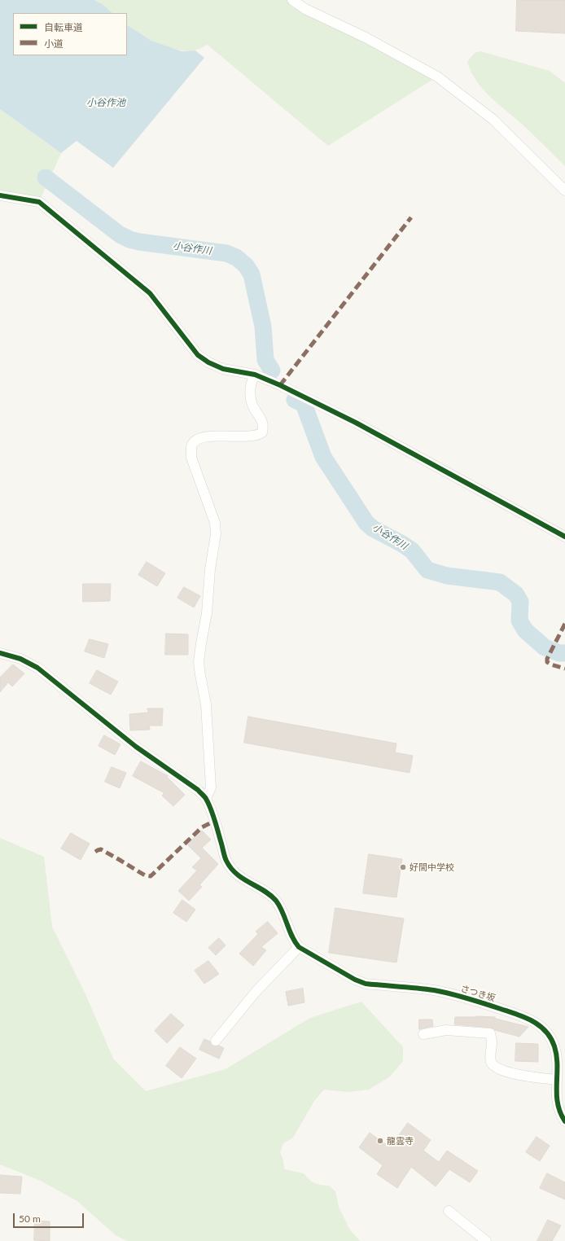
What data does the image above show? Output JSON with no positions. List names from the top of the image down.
{
  "streets": {
    "street": ["さつき坂"]
  },
  "water": ["小谷作池", "小谷作川"],
  "places": ["好間中学校", "龍雲寺"],
  "legend": ["自転車道", "小道"],
  "scale_bar": "50 m"
}
